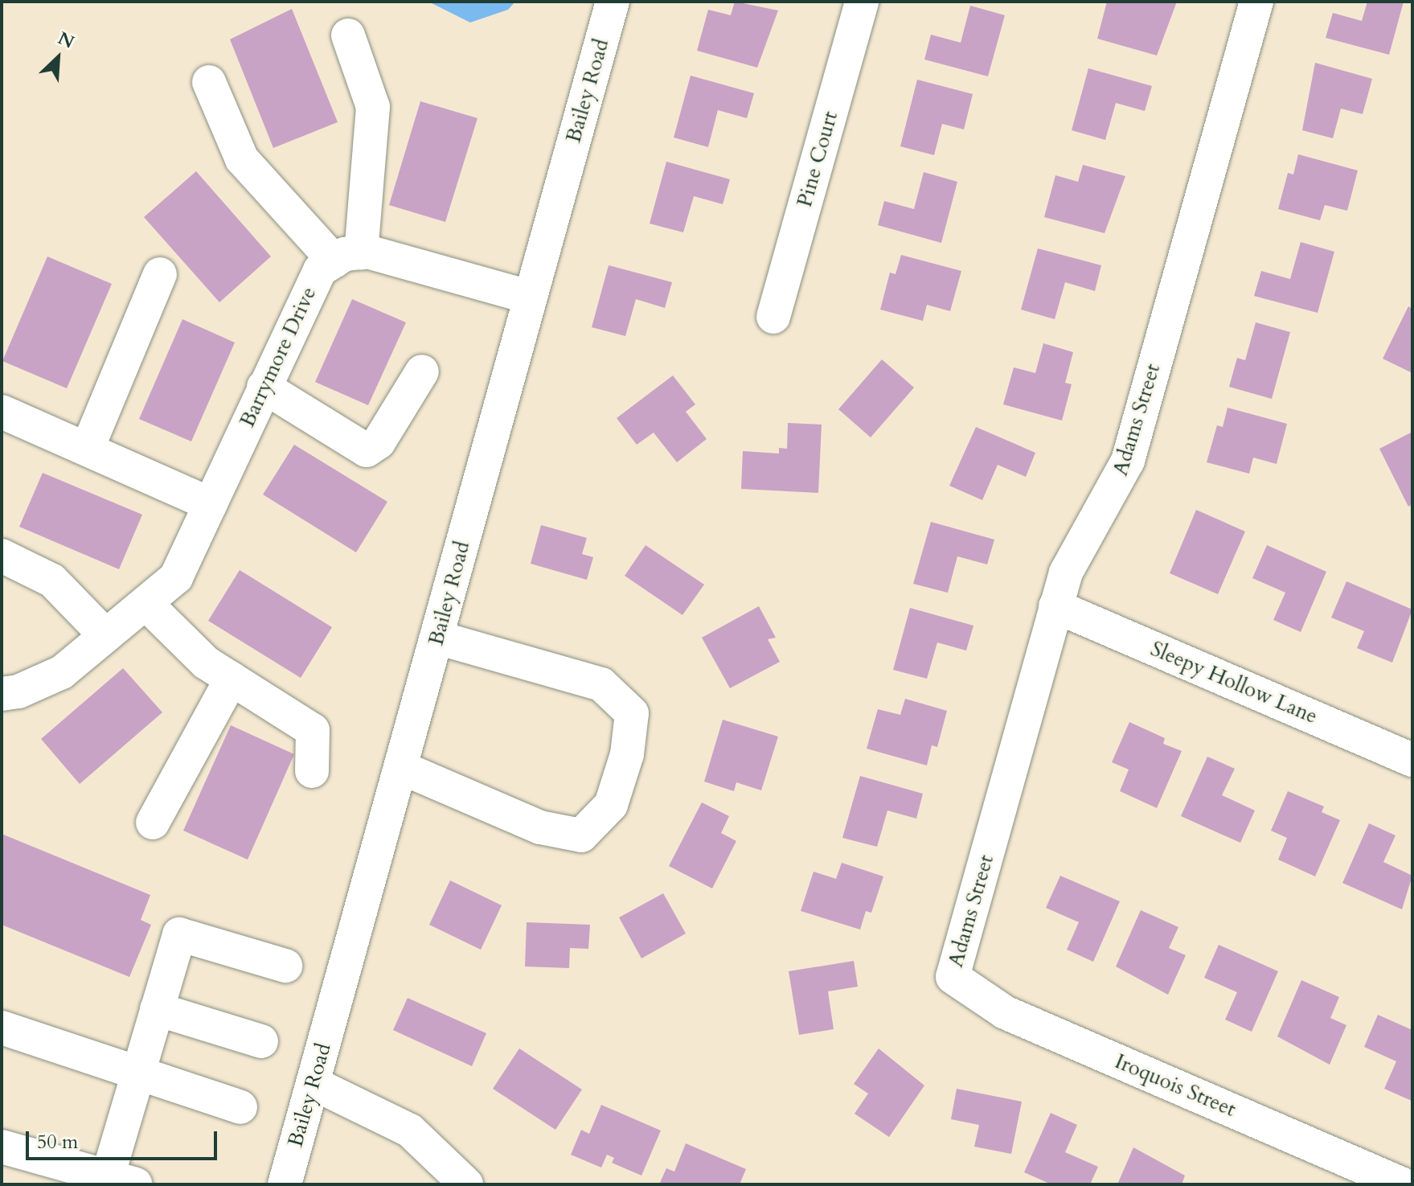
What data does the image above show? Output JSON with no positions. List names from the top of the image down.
{
  "streets": {
    "street": [
      "Bailey Road",
      "Pine Court",
      "Barrymore Drive",
      "Adams Street",
      "Sleepy Hollow Lane",
      "Iroquois Street"
    ]
  },
  "crossings": [
    ["Adams Street", "Sleepy Hollow Lane"],
    ["Adams Street", "Iroquois Street"]
  ],
  "scale_bar": "50 m",
  "north": "top right"
}
